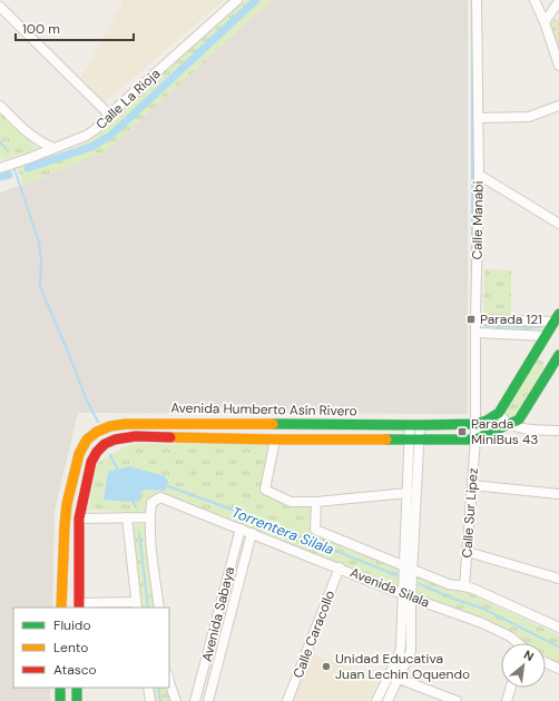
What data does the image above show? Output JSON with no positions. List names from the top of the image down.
{
  "streets": {
    "street": [
      "Calle La Rioja",
      "Calle Manabi",
      "Avenida Humberto Asín Rivero",
      "Calle Sur Lipez",
      "Avenida Silala",
      "Avenida Sabaya",
      "Calle Caracollo"
    ]
  },
  "crossings": [
    ["Calle Manabi", "Avenida Humberto Asín Rivero"],
    ["Calle Manabi", "Calle Sur Lipez"],
    ["Avenida Humberto Asín Rivero", "Calle Sur Lipez"],
    ["Calle Sur Lipez", "Avenida Silala"],
    ["Avenida Silala", "Avenida Sabaya"],
    ["Avenida Silala", "Calle Caracollo"]
  ],
  "water": ["Torrentera Silala"],
  "places": {
    "transit": ["Parada 121", "Parada MiniBus 43"],
    "other": ["Unidad Educativa Juan Lechin Oquendo"]
  },
  "legend": ["Fluido", "Lento", "Atasco"],
  "scale_bar": "100 m",
  "north": "top right"
}
